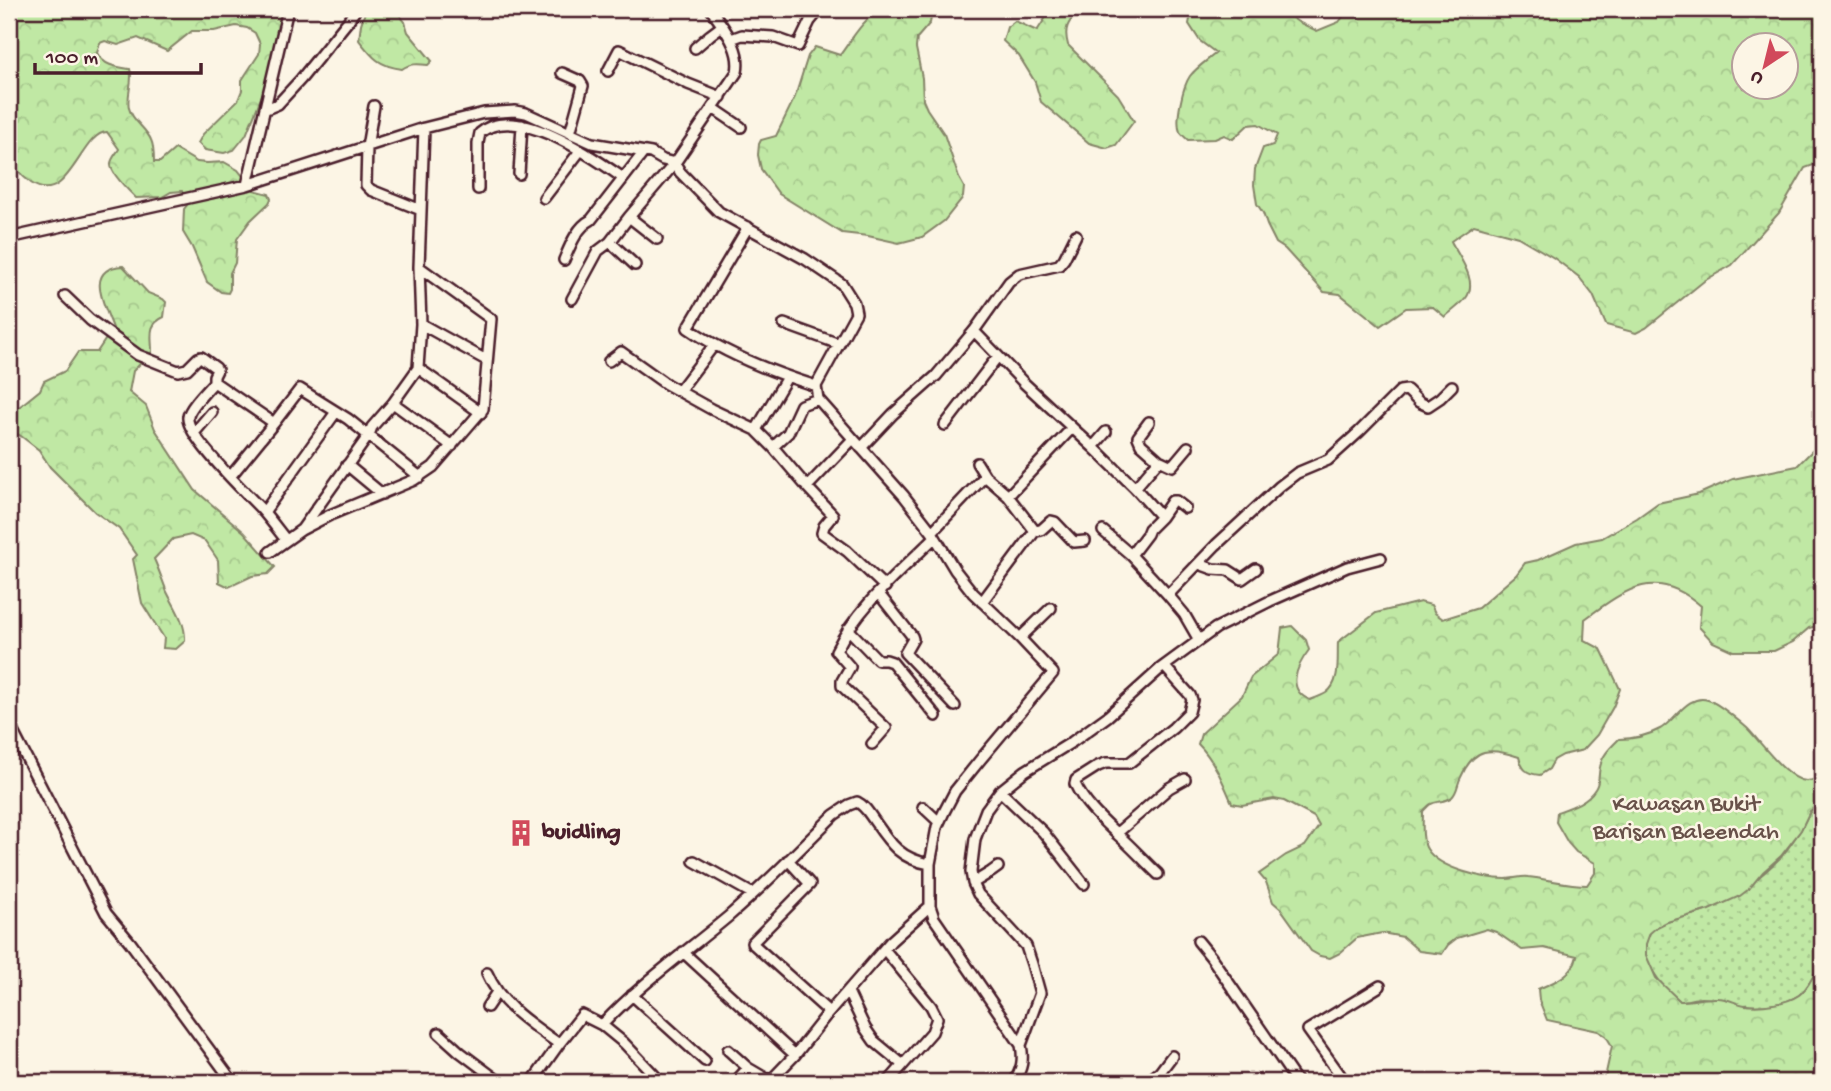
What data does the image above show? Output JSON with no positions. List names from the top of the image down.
{
  "parks": ["Kawasan Bukit Barisan Baleendah"],
  "places": {
    "building": ["buidling"]
  },
  "scale_bar": "100 m",
  "north": "bottom left"
}
